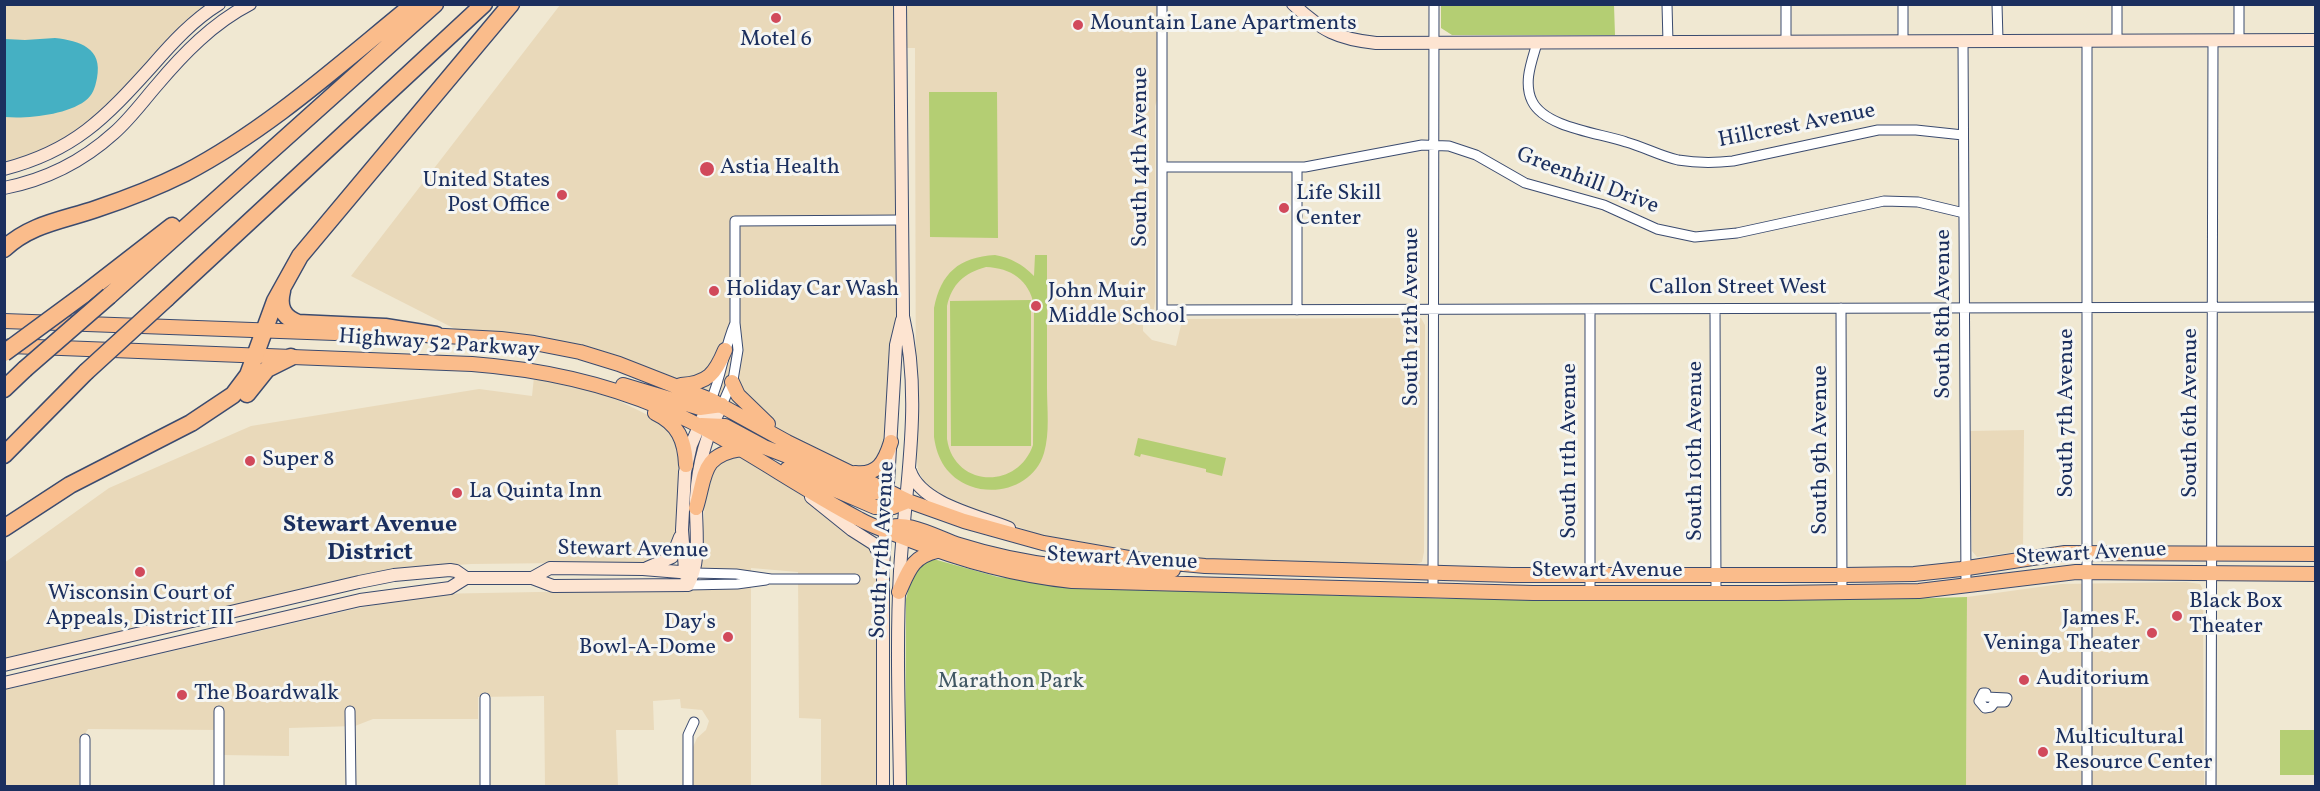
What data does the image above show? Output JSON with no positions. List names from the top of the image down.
{
  "streets": {
    "main road": ["Highway 52 Parkway", "Stewart Avenue"],
    "street": [
      "Hillcrest Avenue",
      "South 14th Avenue",
      "Greenhill Drive",
      "Callon Street West",
      "South 8th Avenue",
      "South 12th Avenue",
      "South 7th Avenue",
      "South 6th Avenue",
      "South 9th Avenue",
      "South 11th Avenue",
      "South 10th Avenue",
      "South 17th Avenue"
    ]
  },
  "crossings": [
    ["Hillcrest Avenue", "South 8th Avenue"],
    ["South 14th Avenue", "Greenhill Drive"],
    ["South 14th Avenue", "Callon Street West"],
    ["Greenhill Drive", "South 8th Avenue"],
    ["Greenhill Drive", "South 12th Avenue"],
    ["Callon Street West", "South 8th Avenue"],
    ["Callon Street West", "South 12th Avenue"],
    ["Callon Street West", "South 7th Avenue"],
    ["Callon Street West", "South 6th Avenue"],
    ["Callon Street West", "South 9th Avenue"],
    ["Callon Street West", "South 11th Avenue"],
    ["Callon Street West", "South 10th Avenue"],
    ["South 8th Avenue", "Stewart Avenue"],
    ["South 12th Avenue", "Stewart Avenue"],
    ["Highway 52 Parkway", "South 17th Avenue"],
    ["Highway 52 Parkway", "Stewart Avenue"],
    ["South 7th Avenue", "Stewart Avenue"],
    ["South 6th Avenue", "Stewart Avenue"],
    ["South 9th Avenue", "Stewart Avenue"],
    ["South 11th Avenue", "Stewart Avenue"],
    ["South 10th Avenue", "Stewart Avenue"],
    ["South 17th Avenue", "Stewart Avenue"]
  ],
  "districts": ["Stewart Avenue District"],
  "parks": ["Marathon Park"],
  "places": [
    "Motel 6",
    "Mountain Lane Apartments",
    "Astia Health",
    "United States Post Office",
    "Life Skill Center",
    "Holiday Car Wash",
    "John Muir Middle School",
    "Super 8",
    "La Quinta Inn",
    "Wisconsin Court of Appeals, District III",
    "Black Box Theater",
    "James F. Veninga Theater",
    "Day's Bowl-A-Dome",
    "Auditorium",
    "The Boardwalk",
    "Multicultural Resource Center"
  ]
}
